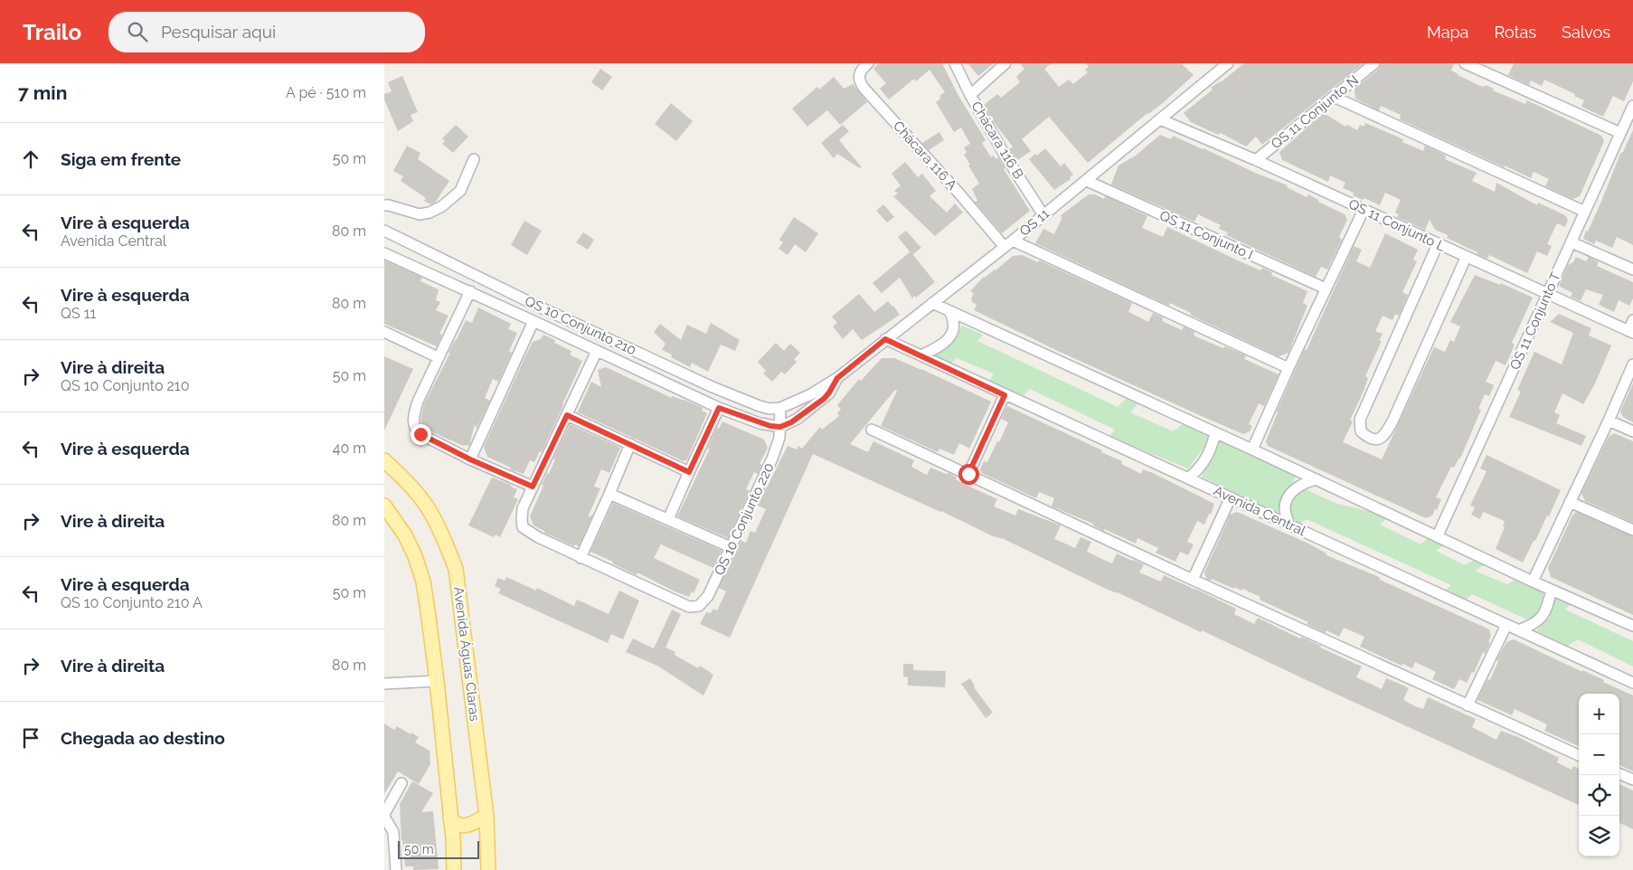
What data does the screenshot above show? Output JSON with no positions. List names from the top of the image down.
{
  "streets": {
    "main road": ["Avenida Águas Claras"],
    "street": [
      "QS 11 Conjunto N",
      "Chácara 116 B",
      "Chácara 116 A",
      "QS 11",
      "QS 11 Conjunto L",
      "QS 11 Conjunto I",
      "QS 11 Conjunto T",
      "QS 10 Conjunto 210",
      "Avenida Central",
      "QS 10 Conjunto 220"
    ]
  },
  "crossings": [
    ["QS 11 Conjunto N", "QS 11 Conjunto L"],
    ["Chácara 116 B", "QS 11"],
    ["Chácara 116 A", "QS 11"],
    ["QS 11", "QS 11 Conjunto L"],
    ["QS 11", "QS 11 Conjunto I"],
    ["QS 11", "QS 10 Conjunto 210"],
    ["QS 11", "Avenida Central"],
    ["QS 11", "QS 10 Conjunto 220"],
    ["QS 11 Conjunto L", "QS 11 Conjunto T"],
    ["QS 10 Conjunto 210", "QS 10 Conjunto 220"]
  ],
  "scale_bar": "50 m",
  "page": {
    "header": "Trailo",
    "search": "Pesquisar aqui",
    "nav": ["Mapa", "Rotas", "Salvos"],
    "heading": ["7 min", "A pé · 510 m"],
    "list": [
      ["Siga em frente", "50 m"],
      ["Vire à esquerda", "Avenida Central", "80 m"],
      ["Vire à esquerda", "QS 11", "80 m"],
      ["Vire à direita", "QS 10 Conjunto 210", "50 m"],
      ["Vire à esquerda", "40 m"],
      ["Vire à direita", "80 m"],
      ["Vire à esquerda", "QS 10 Conjunto 210 A", "50 m"],
      ["Vire à direita", "80 m"],
      "Chegada ao destino"
    ],
    "map_buttons": ["+", "−"],
    "scale": "50 m"
  }
}
